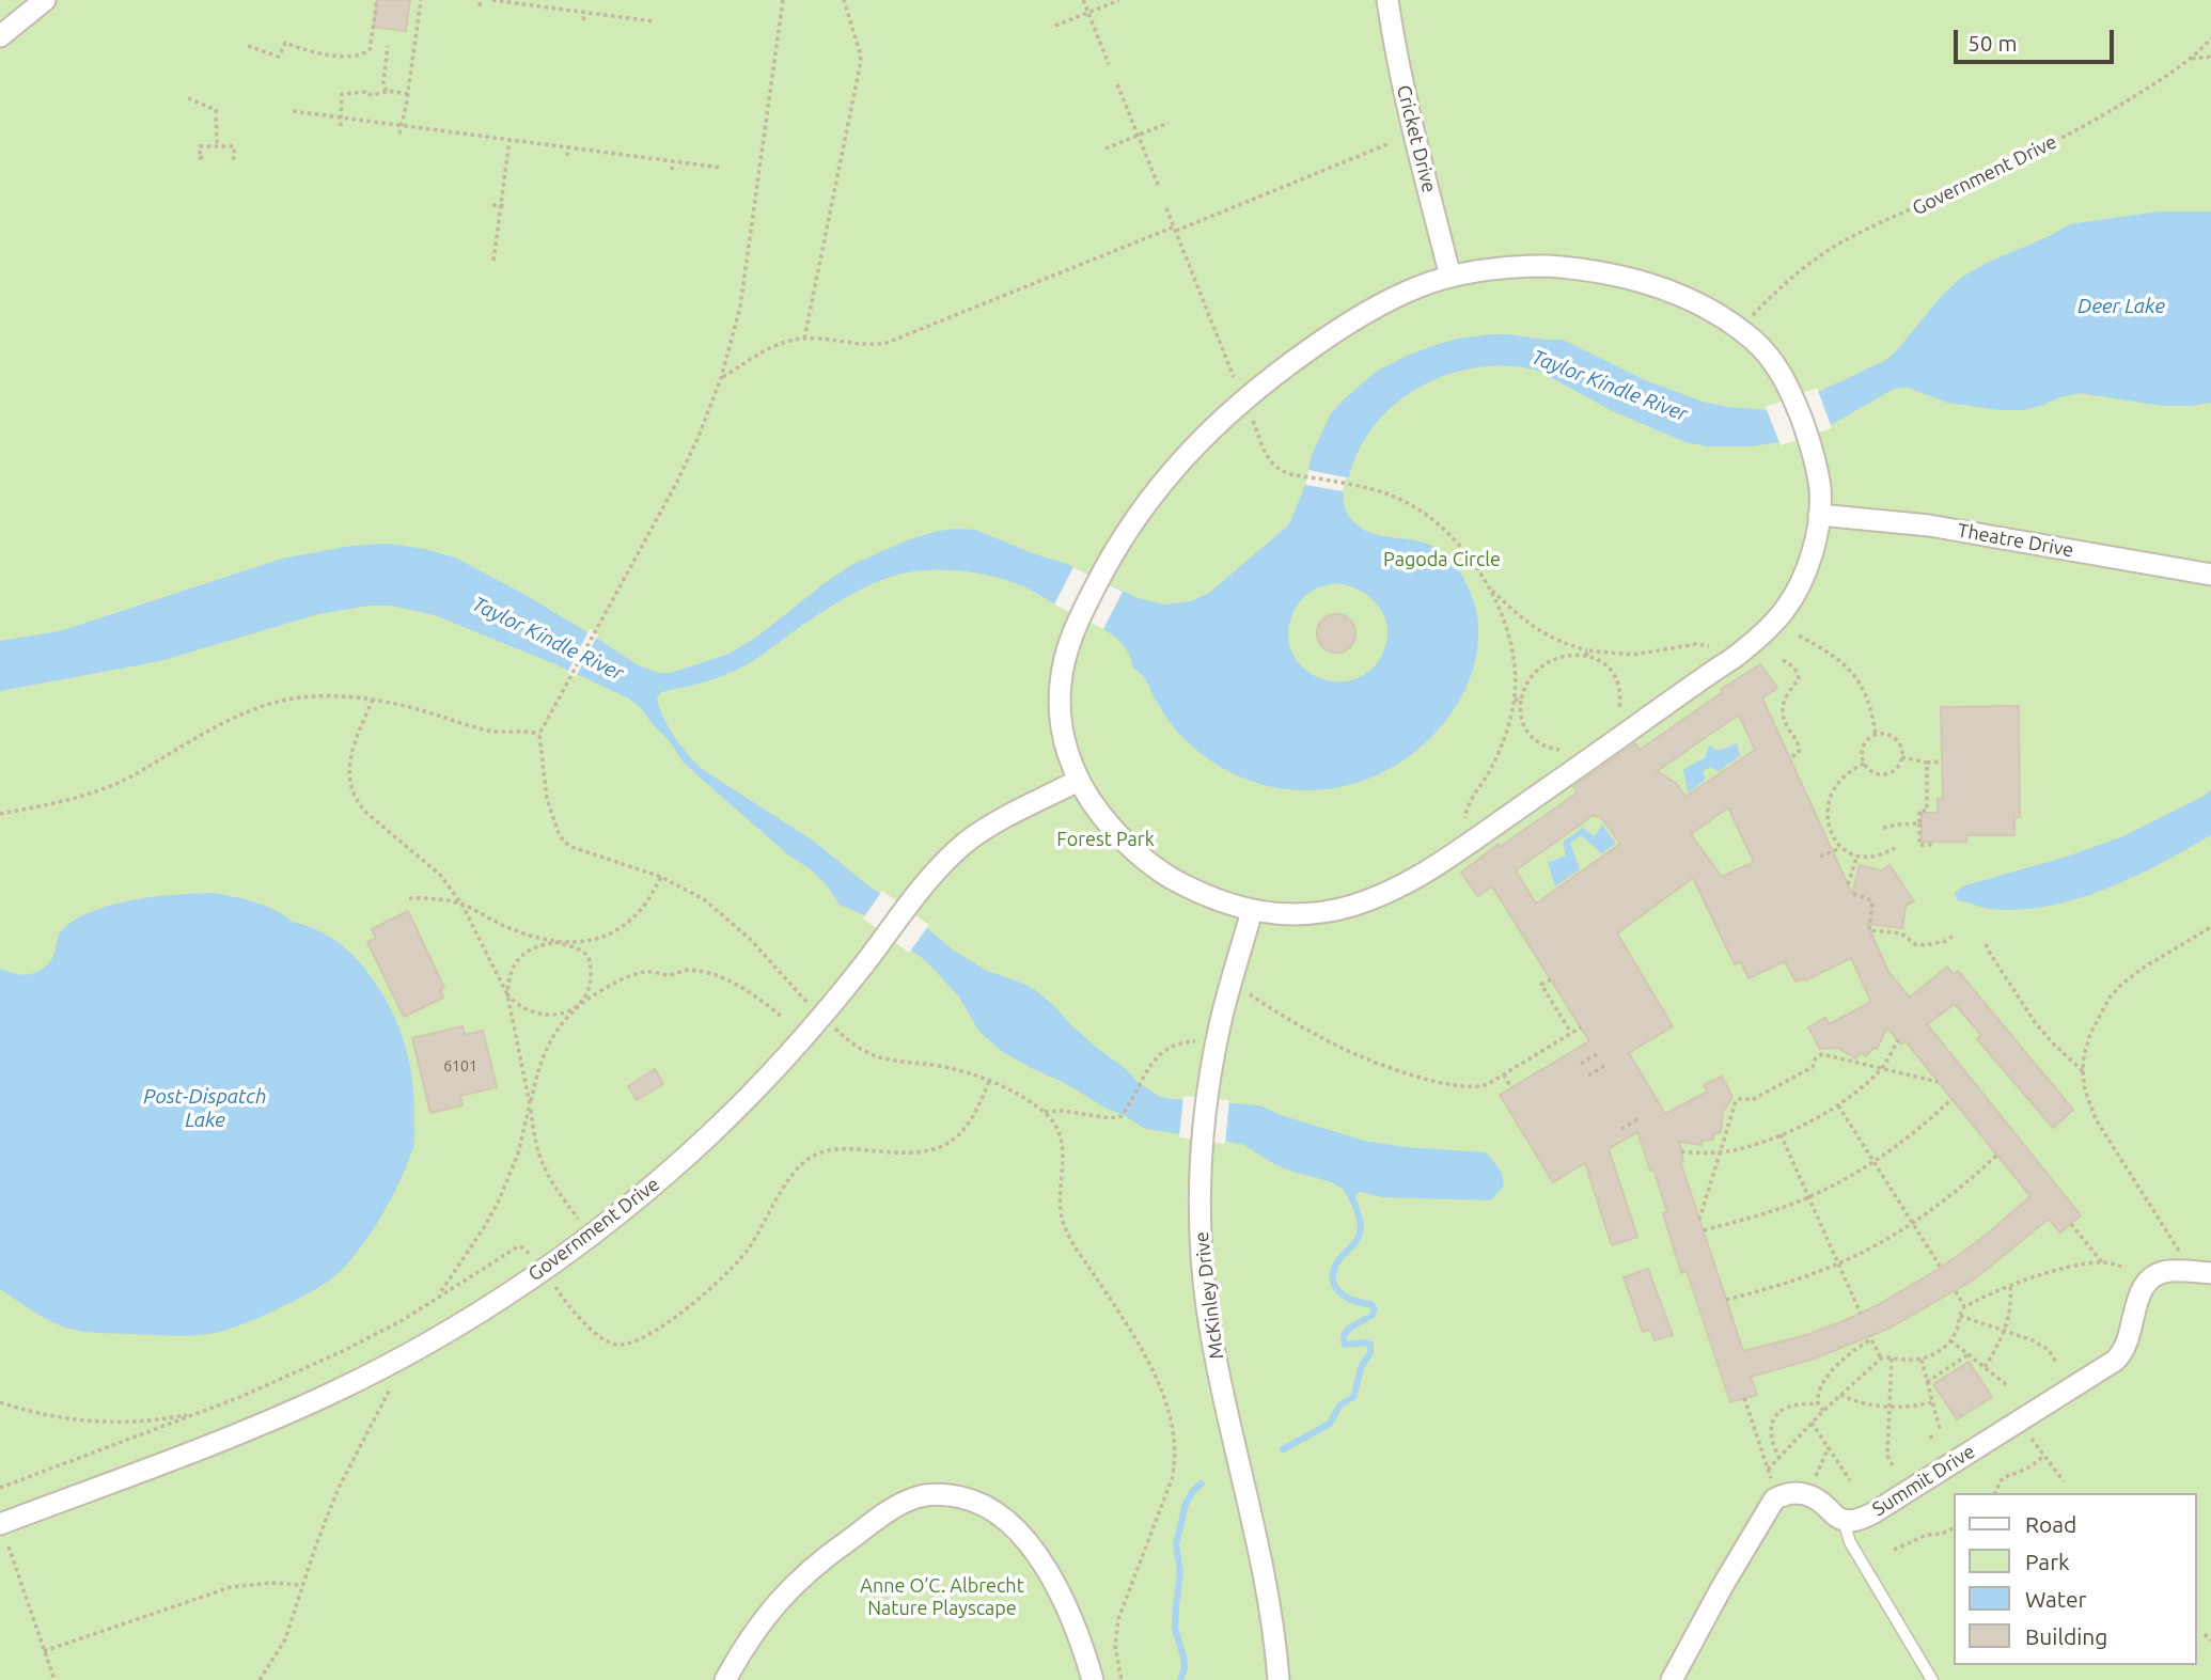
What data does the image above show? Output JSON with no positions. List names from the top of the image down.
{
  "streets": {
    "street": [
      "Cricket Drive",
      "Government Drive",
      "Theatre Drive",
      "McKinley Drive",
      "Summit Drive"
    ]
  },
  "water": ["Deer Lake", "Taylor Kindle River", "Post-Dispatch Lake"],
  "parks": ["Pagoda Circle", "Forest Park", "Anne O’C. Albrecht Nature Playscape"],
  "house_numbers": ["6101"],
  "legend": [
    "Road",
    "Park",
    "Water",
    "Building"
  ],
  "scale_bar": "50 m"
}
